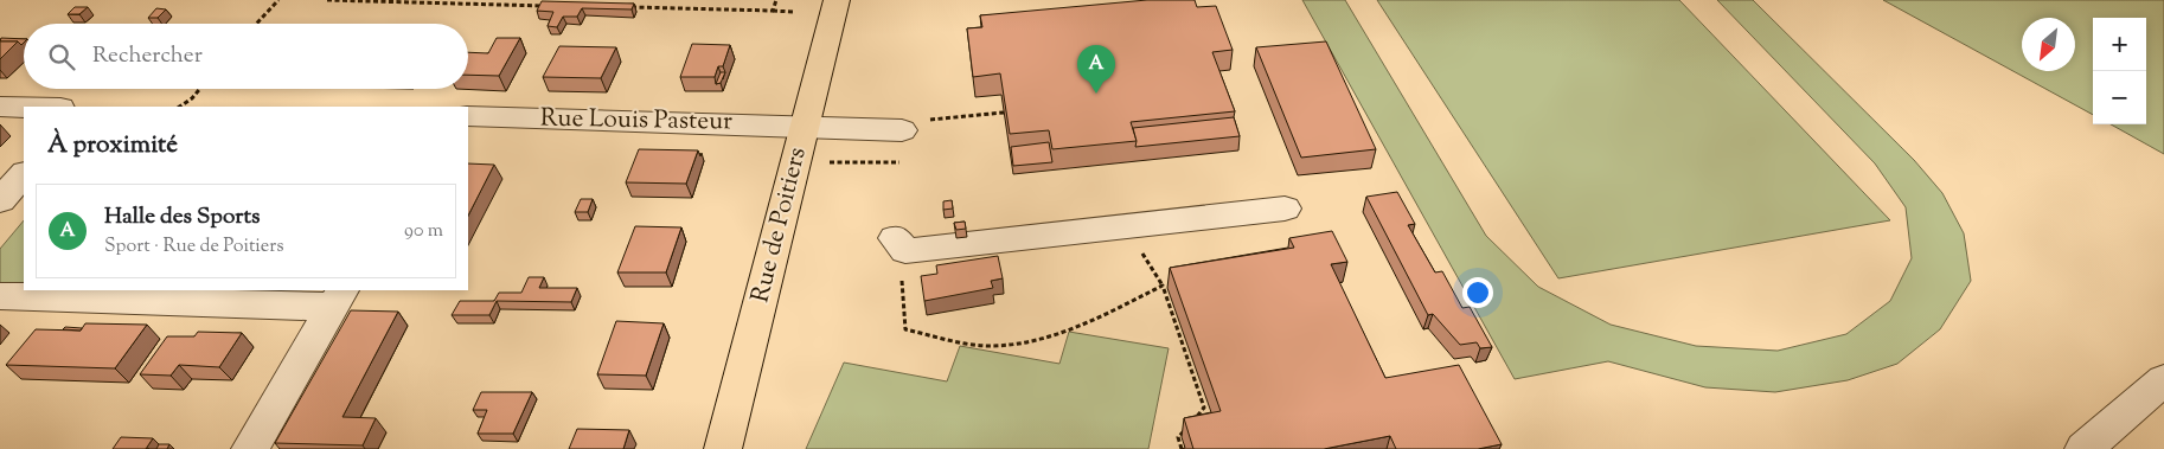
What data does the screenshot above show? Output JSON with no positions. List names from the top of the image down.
{
  "streets": {
    "main road": ["Rue de Poitiers"],
    "street": ["Rue Louis Pasteur"]
  },
  "crossings": [
    ["Rue Louis Pasteur", "Rue de Poitiers"]
  ],
  "north": "bottom left",
  "page": {
    "map_buttons": ["+", "−"],
    "search": "Rechercher",
    "pins": "A",
    "heading": "À proximité",
    "list": [
      {
        "mark": "A",
        "name": "Halle des Sports",
        "note": "Sport · Rue de Poitiers",
        "value": "90 m"
      }
    ]
  }
}
